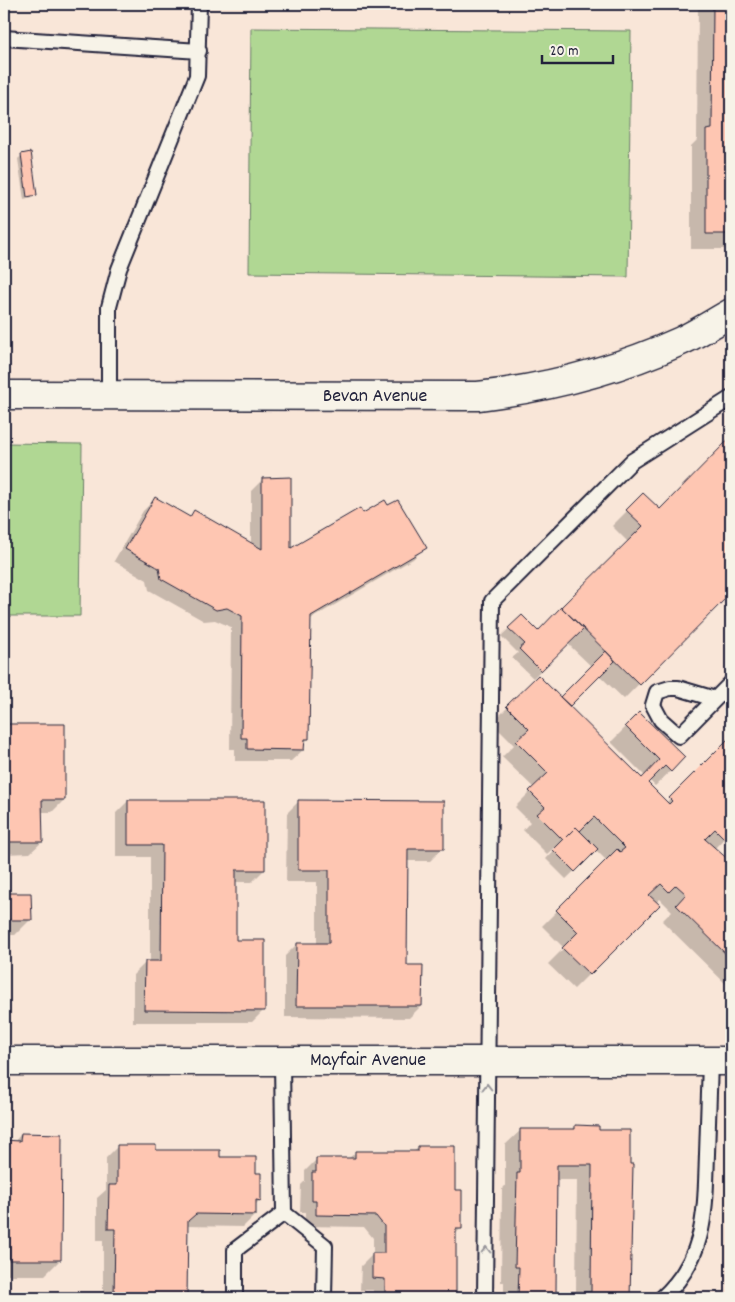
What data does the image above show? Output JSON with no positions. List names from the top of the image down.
{
  "streets": {
    "street": ["Bevan Avenue", "Mayfair Avenue"]
  },
  "scale_bar": "20 m"
}
